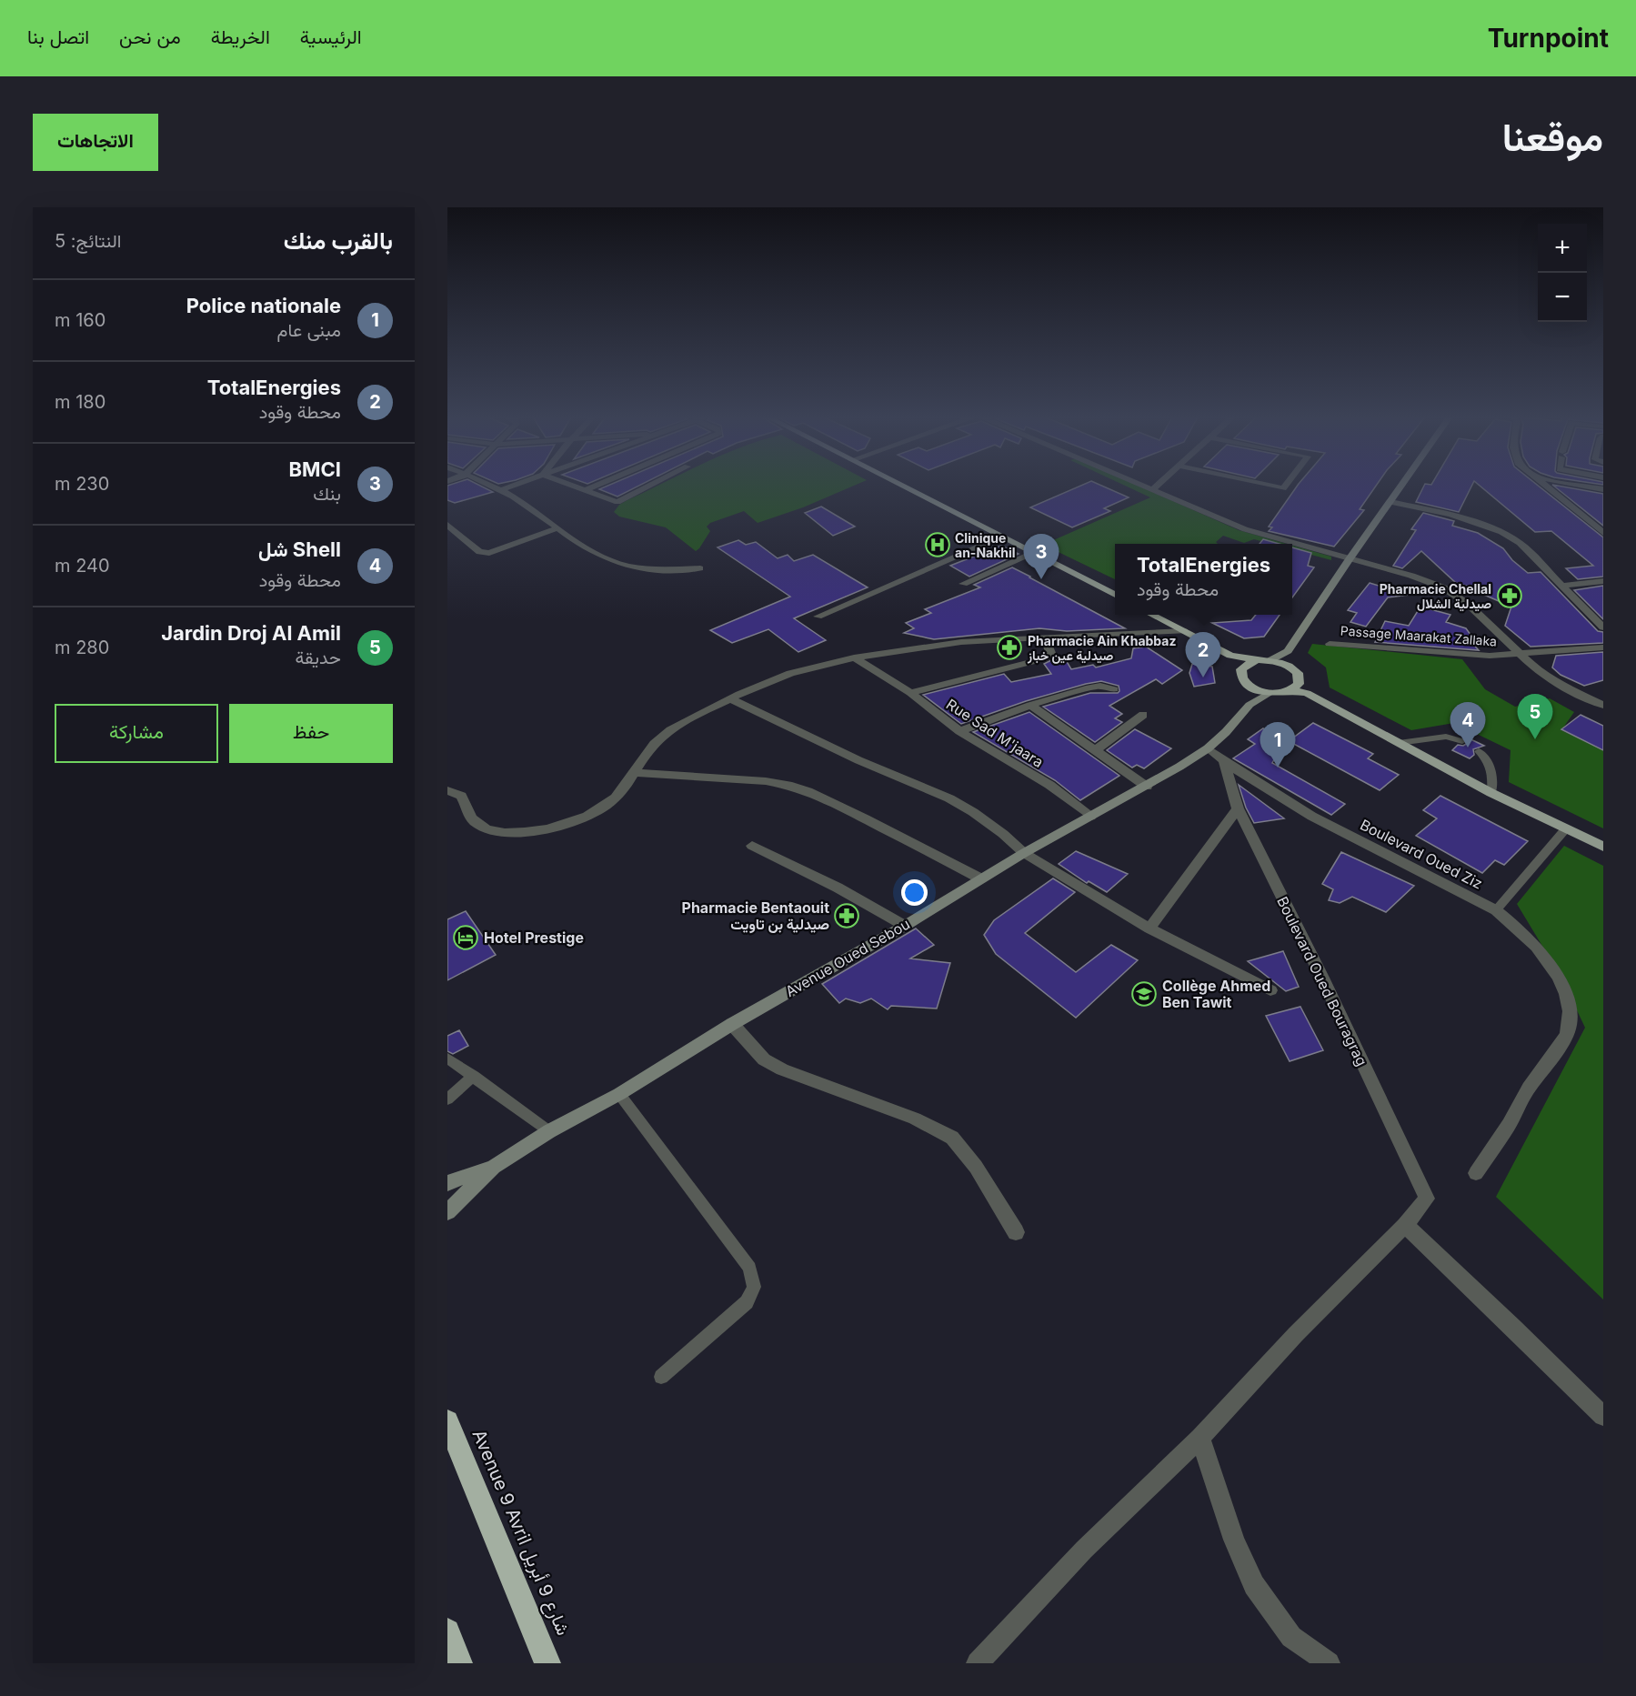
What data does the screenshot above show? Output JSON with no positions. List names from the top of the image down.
{
  "streets": {
    "highway": ["Avenue 9 Avril شارع 9 أبريل"],
    "street": [
      "Passage Maarakat Zallaka",
      "Rue Sad M'jaara",
      "Boulevard Oued Ziz",
      "Avenue Oued Sebou",
      "Boulevard Oued Bouragrag"
    ]
  },
  "crossings": [
    ["Rue Sad M'jaara", "Avenue Oued Sebou"],
    ["Boulevard Oued Ziz", "Avenue Oued Sebou"],
    ["Boulevard Oued Ziz", "Boulevard Oued Bouragrag"]
  ],
  "places": {
    "hospital": ["Clinique an-Nakhil"],
    "pharmacy": ["Pharmacie Chellal صيدلية الشلال", "Pharmacie Ain Khabbaz صيدلية عين خباز", "Pharmacie Bentaouit صيدلية بن تاويت"],
    "hotel": ["Hotel Prestige"],
    "school or university": ["Collège Ahmed Ben Tawit"]
  },
  "page": {
    "header": "Turnpoint",
    "nav": [
      "الرئيسية",
      "الخريطة",
      "من نحن",
      "اتصل بنا"
    ],
    "title": "موقعنا",
    "buttons": [
      "الاتجاهات",
      ["حفظ", "مشاركة"]
    ],
    "heading": ["بالقرب منك", "النتائج: 5"],
    "map_buttons": ["+", "−"],
    "list": [
      {
        "mark": "1",
        "name": "Police nationale",
        "note": "مبنى عام",
        "value": "160 m"
      },
      {
        "mark": "2",
        "name": "TotalEnergies",
        "note": "محطة وقود",
        "value": "180 m"
      },
      {
        "mark": "3",
        "name": "BMCI",
        "note": "بنك",
        "value": "230 m"
      },
      {
        "mark": "4",
        "name": "Shell شل",
        "note": "محطة وقود",
        "value": "240 m"
      },
      {
        "mark": "5",
        "name": "Jardin Droj Al Amil",
        "note": "حديقة",
        "value": "280 m"
      }
    ],
    "pins": [
      "3",
      "2",
      "5",
      "4",
      "1"
    ],
    "popup": ["TotalEnergies", "محطة وقود"]
  }
}
